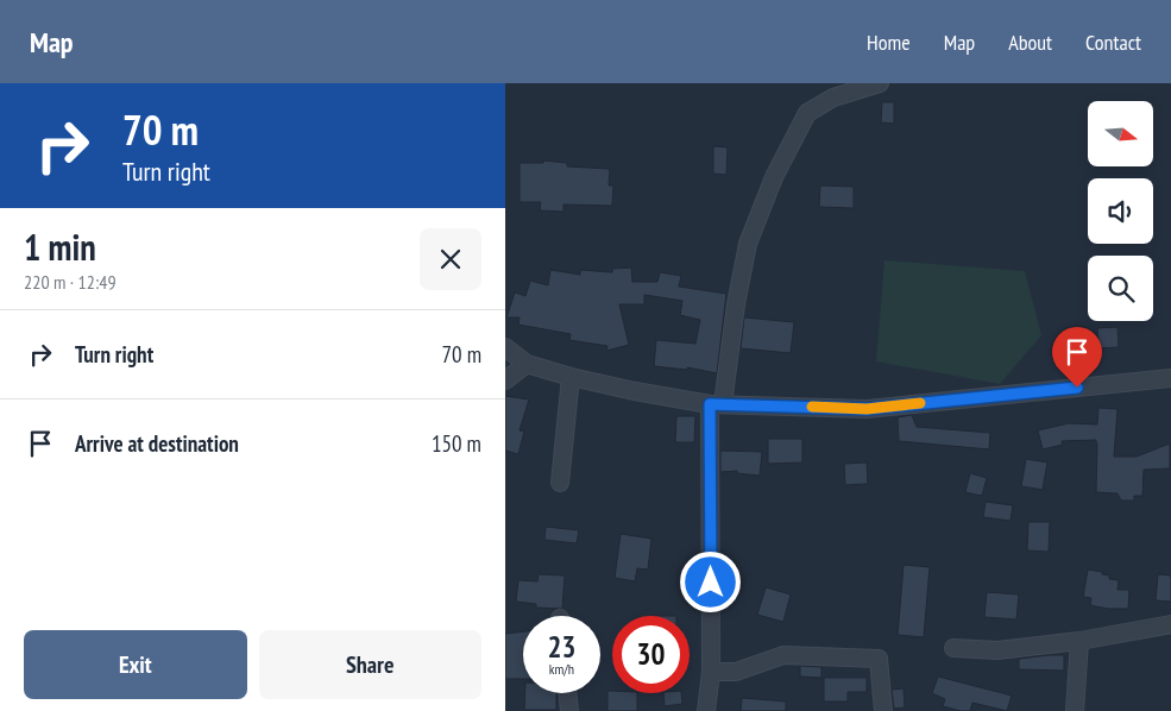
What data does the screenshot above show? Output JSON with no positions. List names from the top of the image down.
{
  "north": "right",
  "page": {
    "header": "Map",
    "nav": [
      "Home",
      "Map",
      "About",
      "Contact"
    ],
    "turn": ["70 m", "Turn right"],
    "heading": ["1 min", "220 m · 12:49"],
    "list": [
      {
        "name": "Turn right",
        "value": "70 m"
      },
      {
        "name": "Arrive at destination",
        "value": "150 m"
      }
    ],
    "speed": "23 km/h",
    "limit": "30",
    "buttons": ["Exit", "Share"]
  }
}
